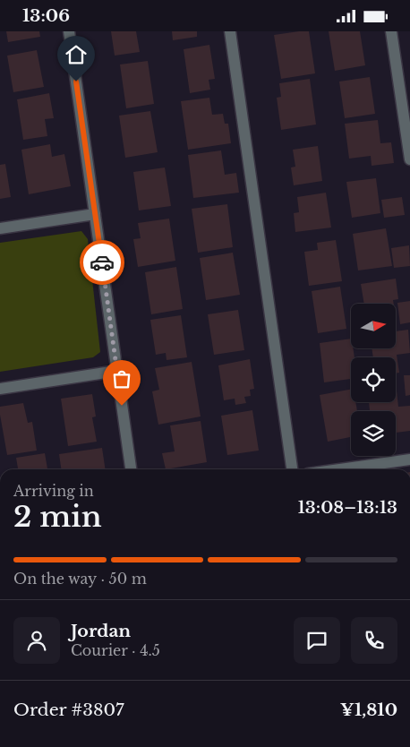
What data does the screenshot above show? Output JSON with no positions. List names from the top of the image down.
{
  "north": "right",
  "page": {
    "status": "13:06",
    "heading": ["2 min", "Arriving in", "13:08–13:13"],
    "panel": [
      "Jordan",
      "Courier · 4.5",
      "Order #3807",
      "¥1,810"
    ],
    "bar": "On the way · 50 m"
  }
}
